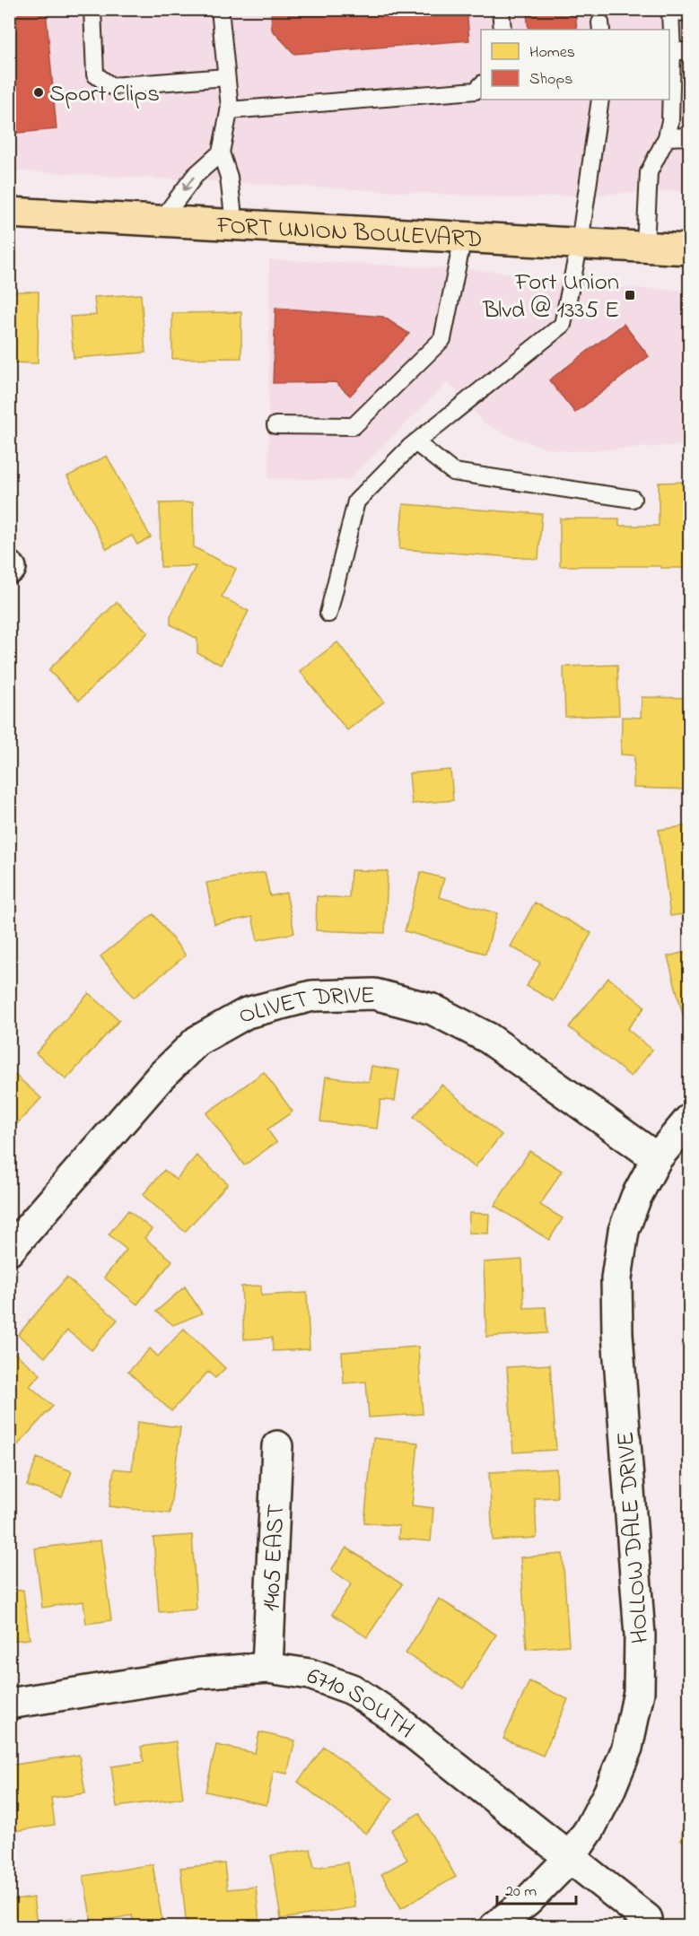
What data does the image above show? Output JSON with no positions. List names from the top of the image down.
{
  "streets": {
    "main road": ["FORT UNION BOULEVARD"],
    "street": [
      "OLIVET DRIVE",
      "HOLLOW DALE DRIVE",
      "1405 EAST",
      "6710 SOUTH"
    ]
  },
  "crossings": [
    ["OLIVET DRIVE", "HOLLOW DALE DRIVE"],
    ["HOLLOW DALE DRIVE", "6710 SOUTH"],
    ["1405 EAST", "6710 SOUTH"]
  ],
  "places": {
    "other": ["Sport Clips"],
    "transit": ["Fort Union Blvd @ 1335 E"]
  },
  "legend": ["Homes", "Shops"],
  "scale_bar": "20 m"
}
